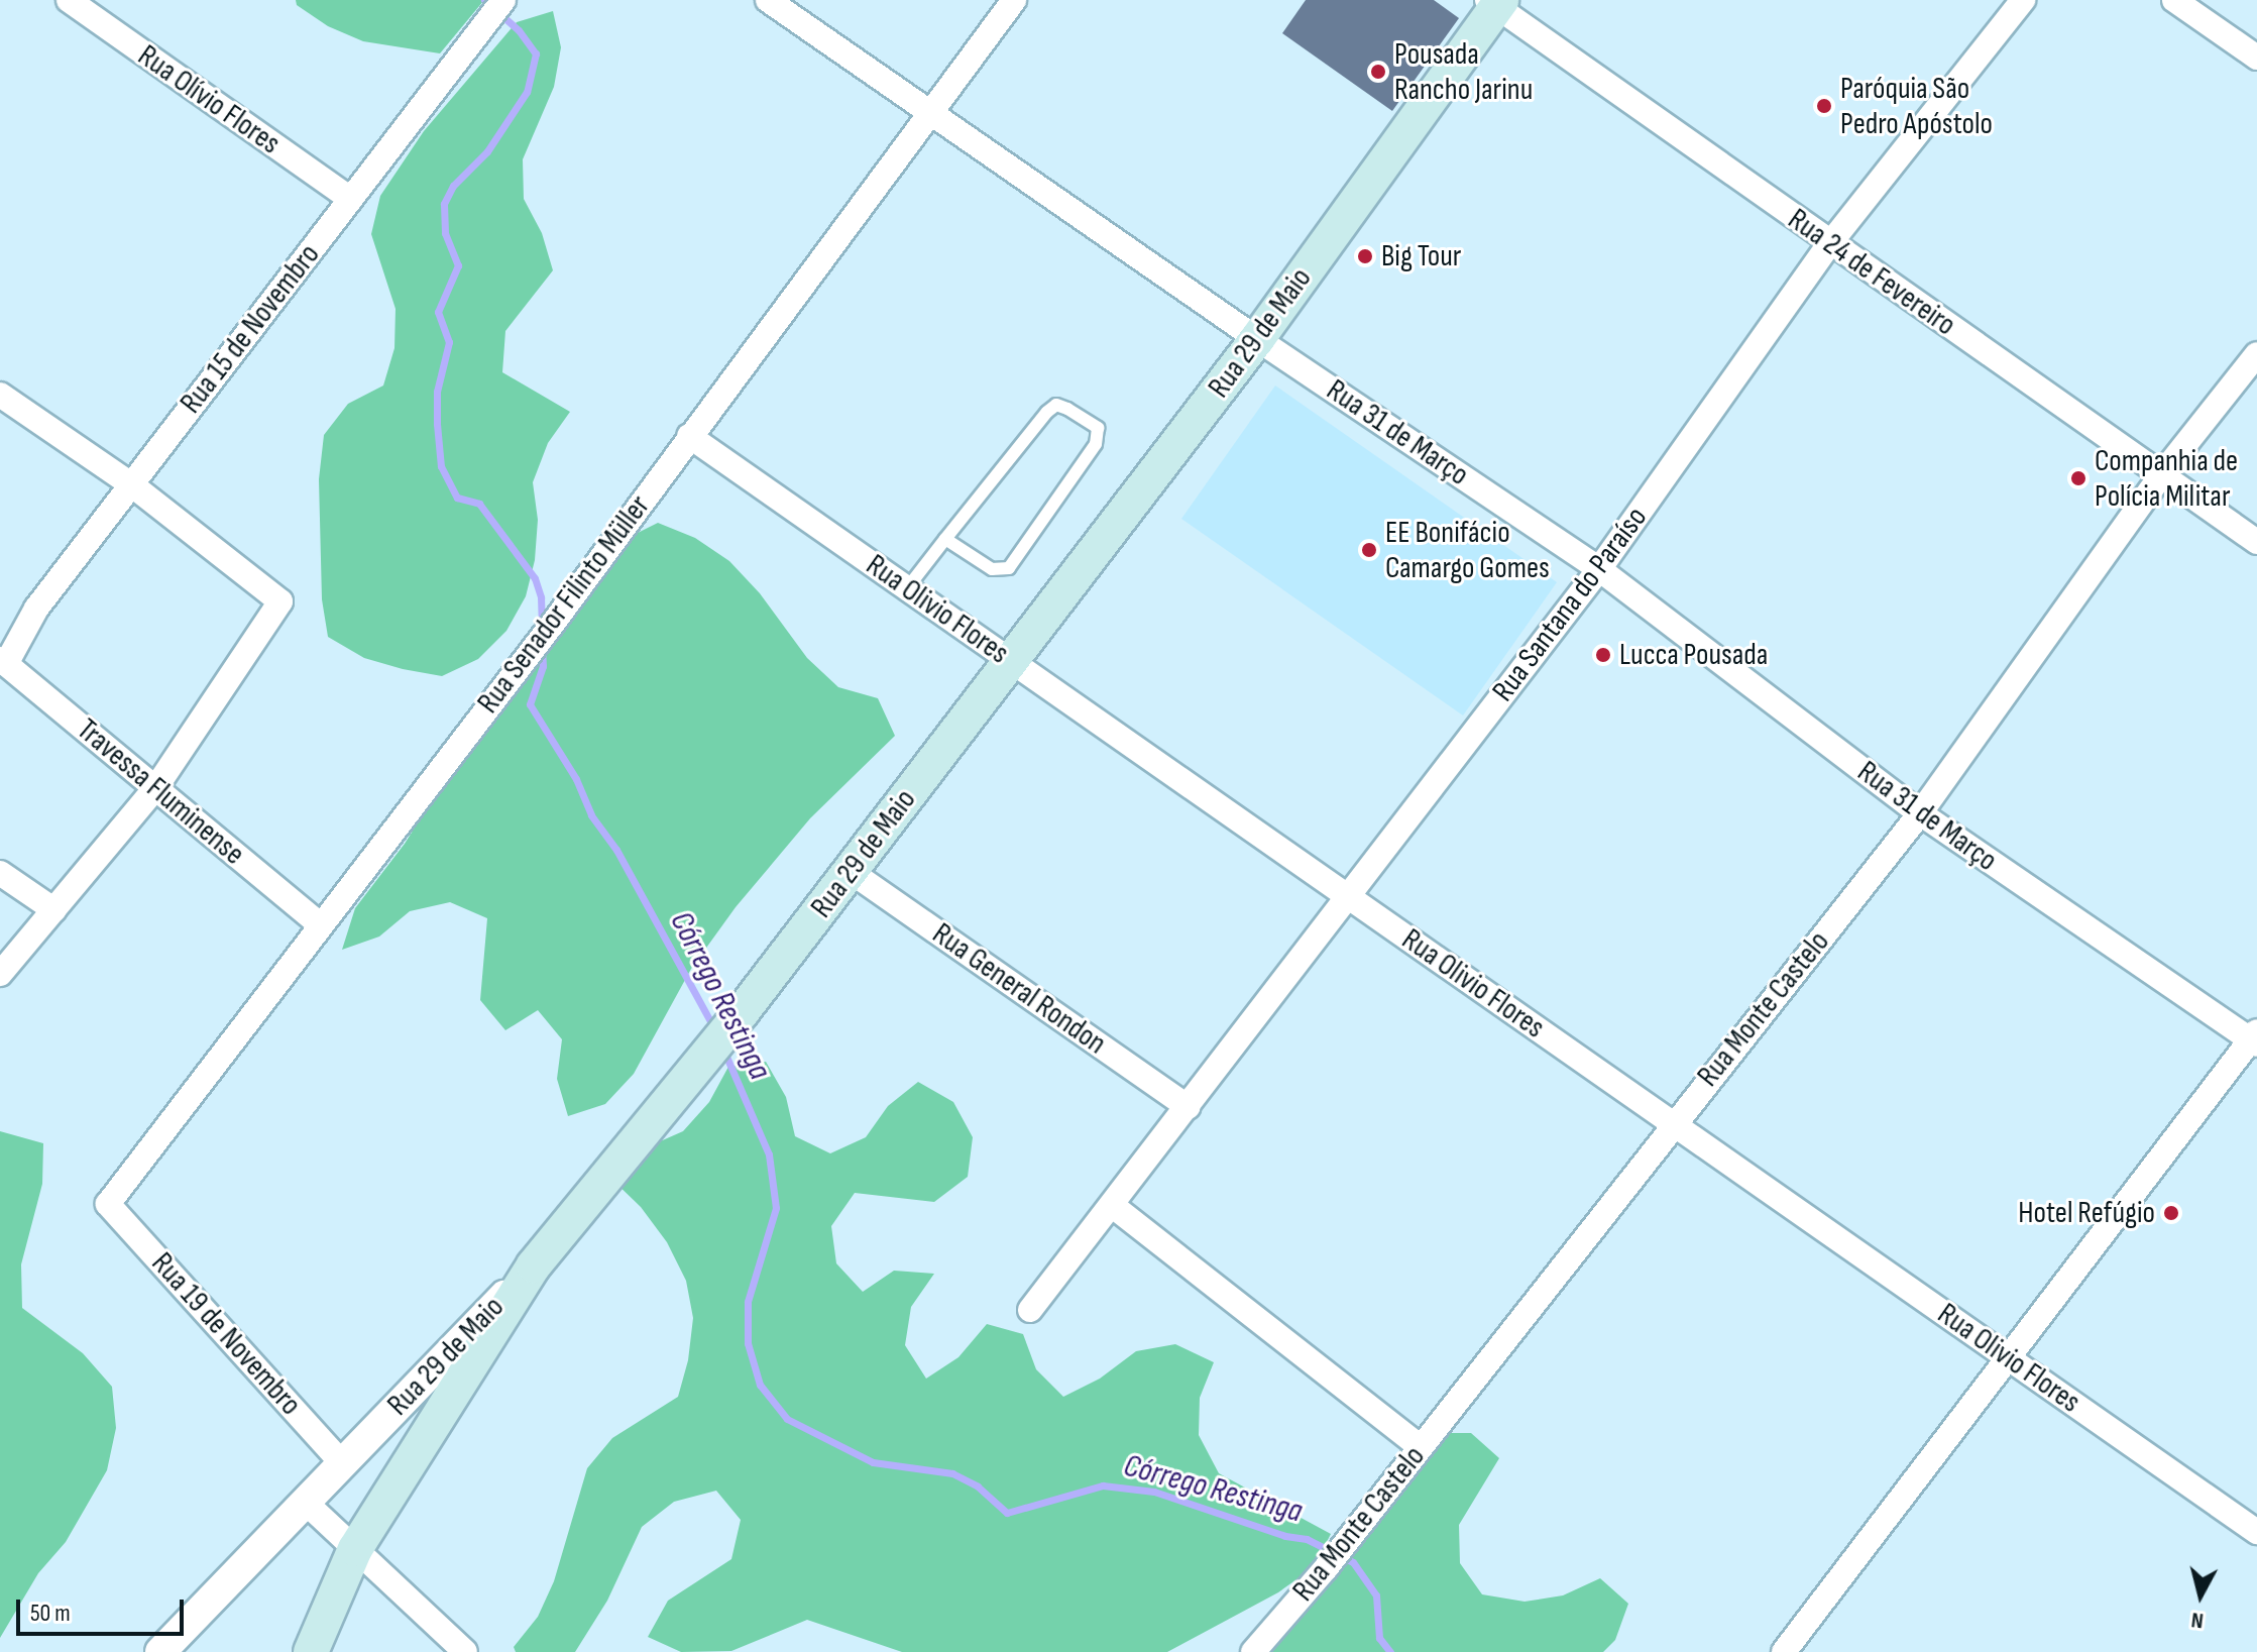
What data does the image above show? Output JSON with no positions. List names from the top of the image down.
{
  "streets": {
    "main road": ["Rua 29 de Maio"],
    "street": [
      "Rua Olívio Flores",
      "Rua 24 de Fevereiro",
      "Rua 15 de Novembro",
      "Rua 31 de Março",
      "Rua Senador Filinto Müller",
      "Rua Santana do Paraíso",
      "Rua Olivio Flores",
      "Travessa Fluminense",
      "Rua General Rondon",
      "Rua Monte Castelo",
      "Rua 19 de Novembro"
    ]
  },
  "crossings": [
    ["Rua Olívio Flores", "Rua 15 de Novembro"],
    ["Rua 24 de Fevereiro", "Rua 29 de Maio"],
    ["Rua 24 de Fevereiro", "Rua Santana do Paraíso"],
    ["Rua 24 de Fevereiro", "Rua Monte Castelo"],
    ["Rua 15 de Novembro", "Travessa Fluminense"],
    ["Rua 29 de Maio", "Rua 31 de Março"],
    ["Rua 29 de Maio", "Rua Olivio Flores"],
    ["Rua 29 de Maio", "Rua General Rondon"],
    ["Rua 29 de Maio", "Rua 19 de Novembro"],
    ["Rua 31 de Março", "Rua Senador Filinto Müller"],
    ["Rua 31 de Março", "Rua Santana do Paraíso"],
    ["Rua 31 de Março", "Rua Monte Castelo"],
    ["Rua Senador Filinto Müller", "Rua Olivio Flores"],
    ["Rua Senador Filinto Müller", "Travessa Fluminense"],
    ["Rua Senador Filinto Müller", "Rua 19 de Novembro"],
    ["Rua Santana do Paraíso", "Rua Olivio Flores"],
    ["Rua Santana do Paraíso", "Rua General Rondon"],
    ["Rua Olivio Flores", "Rua Monte Castelo"]
  ],
  "water": ["Córrego Restinga"],
  "places": [
    "Pousada Rancho Jarinu",
    "Paróquia São Pedro Apóstolo",
    "Big Tour",
    "Companhia de Polícia Militar",
    "EE Bonifácio Camargo Gomes",
    "Lucca Pousada",
    "Hotel Refúgio"
  ],
  "scale_bar": "50 m",
  "north": "bottom"
}
